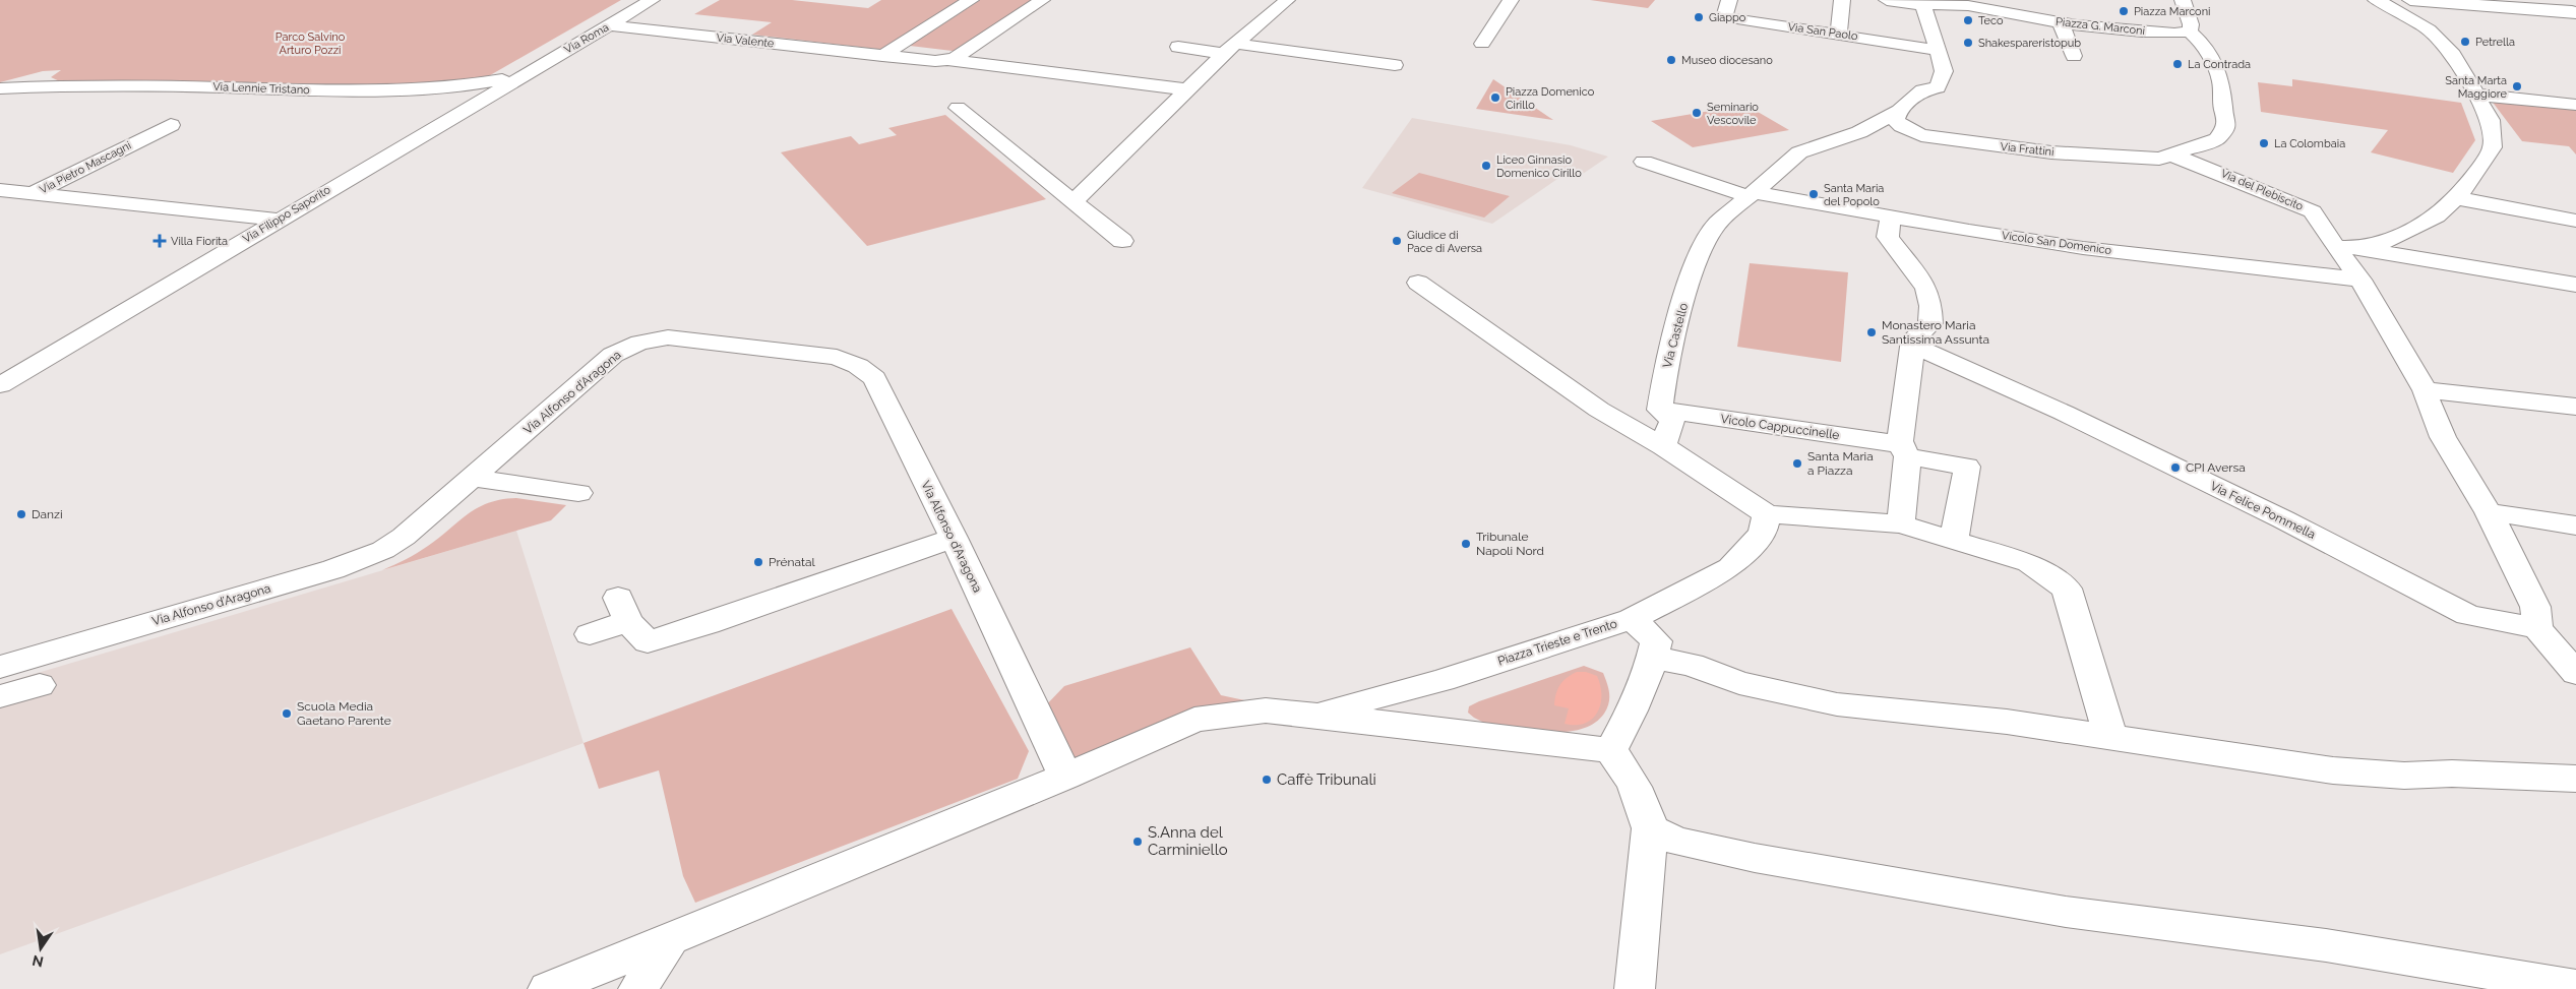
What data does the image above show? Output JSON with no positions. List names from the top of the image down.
{
  "streets": {
    "street": [
      "Piazza G. Marconi",
      "Via San Paolo",
      "Via Roma",
      "Via Valente",
      "Via Lennie Tristano",
      "Via Frattini",
      "Via Pietro Mascagni",
      "Via del Plebiscito",
      "Via Filippo Saporito",
      "Vicolo San Domenico",
      "Via Castello",
      "Via Alfonso d’Aragona",
      "Vicolo Cappuccinelle",
      "Via Felice Pommella",
      "Piazza Trieste e Trento"
    ]
  },
  "crossings": [
    ["Via San Paolo", "Via Castello"],
    ["Via Roma", "Via Valente"],
    ["Via Roma", "Via Lennie Tristano"],
    ["Via Roma", "Via Filippo Saporito"],
    ["Via Lennie Tristano", "Via Filippo Saporito"],
    ["Via Frattini", "Via del Plebiscito"],
    ["Via Frattini", "Via Castello"],
    ["Via del Plebiscito", "Vicolo San Domenico"],
    ["Via del Plebiscito", "Via Felice Pommella"],
    ["Vicolo San Domenico", "Via Castello"],
    ["Via Castello", "Vicolo Cappuccinelle"]
  ],
  "parks": ["Parco Salvino Arturo Pozzi"],
  "places": {
    "other": [
      "Piazza Marconi",
      "Giappo",
      "Teco",
      "Petrella",
      "Shakespareristopub",
      "Museo diocesano",
      "La Contrada",
      "Santa Marta Maggiore",
      "Piazza Domenico Cirillo",
      "Seminario Vescovile",
      "La Colombaia",
      "Liceo Ginnasio Domenico Cirillo",
      "Santa Maria del Popolo",
      "Giudice di Pace di Aversa",
      "Monastero Maria Santissima Assunta",
      "Santa Maria a Piazza",
      "CPI Aversa",
      "Danzi",
      "Tribunale Napoli Nord",
      "Prénatal",
      "Scuola Media Gaetano Parente",
      "Caffè Tribunali",
      "S.Anna del Carminiello"
    ],
    "health": ["Villa Fiorita"]
  },
  "north": "bottom"
}
